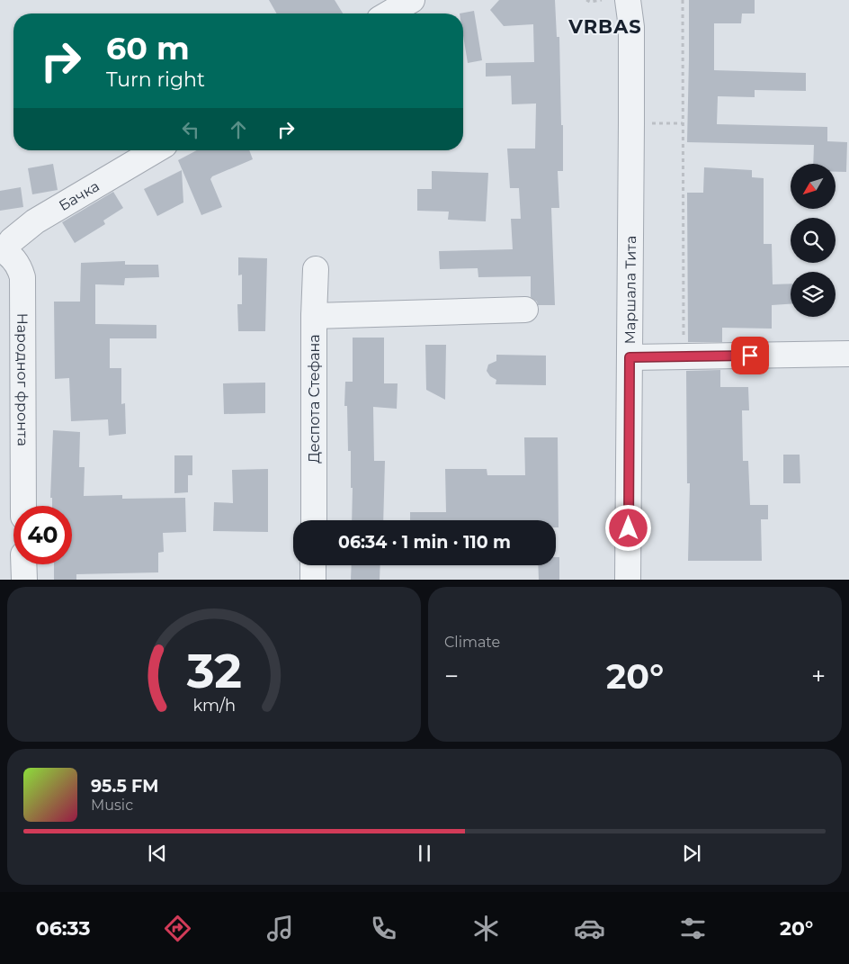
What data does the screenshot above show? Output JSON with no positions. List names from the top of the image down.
{
  "streets": {
    "street": [
      "Бачка",
      "Маршала Тита",
      "Народног фронта",
      "Деспота Стефана"
    ]
  },
  "crossings": [
    ["Бачка", "Народног фронта"]
  ],
  "districts": ["VRBAS"],
  "north": "bottom left",
  "page": {
    "turn": ["60 m", "Turn right"],
    "limit": "40",
    "trip": "06:34 · 1 min · 110 m",
    "tile": "Climate",
    "heat": ["−", "20°", "+"],
    "song": ["95.5 FM", "Music"],
    "tabs": ["06:33", "20°"],
    "gauge": ["32", "km/h"]
  }
}
